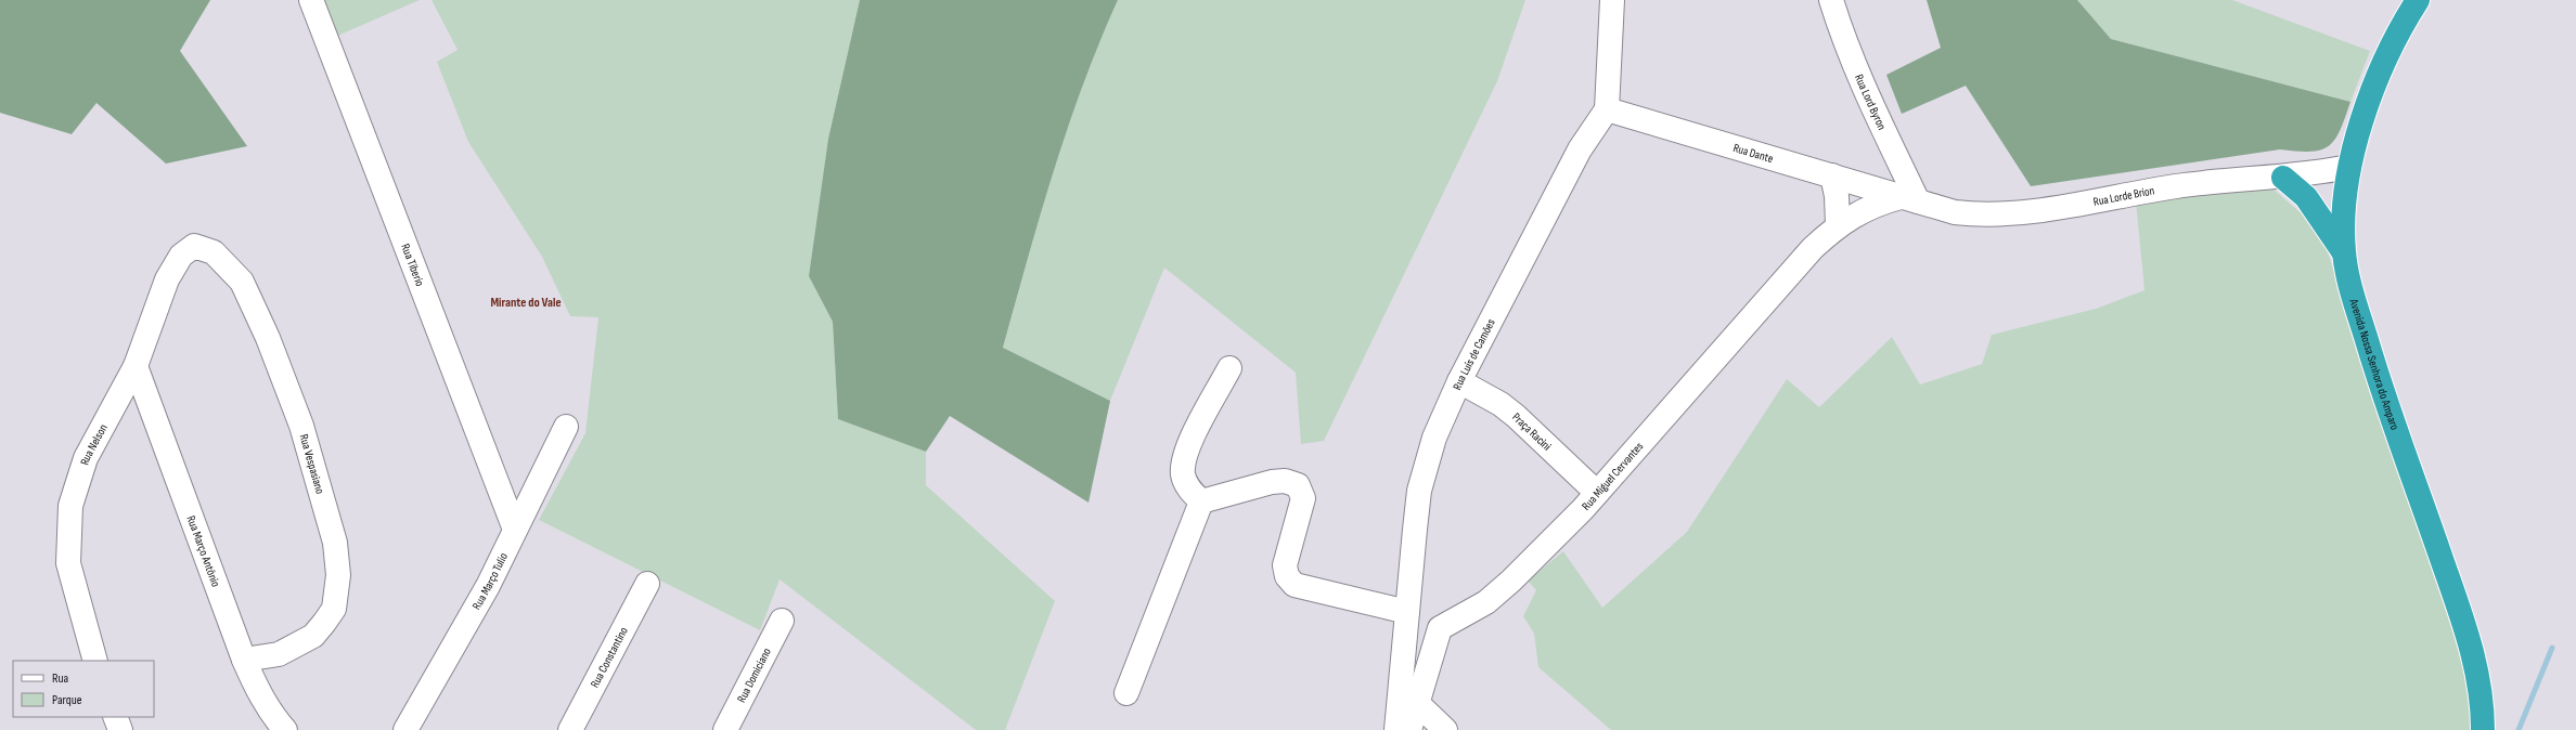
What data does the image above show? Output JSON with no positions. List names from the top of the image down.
{
  "streets": {
    "highway": ["Avenida Nossa Senhora do Amparo"],
    "street": [
      "Rua Lord Byron",
      "Rua Dante",
      "Rua Lorde Brion",
      "Rua Tiberio",
      "Rua Luís de Camões",
      "Praça Racini",
      "Rua Nelson",
      "Rua Vespasiano",
      "Rua Miguel Cervantes",
      "Rua Março Antônio",
      "Rua Março Tulio",
      "Rua Constantino",
      "Rua Domiciano"
    ]
  },
  "crossings": [
    ["Rua Lord Byron", "Rua Dante"],
    ["Rua Lord Byron", "Rua Lorde Brion"],
    ["Rua Lord Byron", "Rua Miguel Cervantes"],
    ["Rua Dante", "Rua Lorde Brion"],
    ["Rua Dante", "Rua Luís de Camões"],
    ["Rua Dante", "Rua Miguel Cervantes"],
    ["Rua Lorde Brion", "Avenida Nossa Senhora do Amparo"],
    ["Rua Lorde Brion", "Rua Miguel Cervantes"],
    ["Rua Tiberio", "Rua Março Tulio"],
    ["Rua Luís de Camões", "Praça Racini"],
    ["Praça Racini", "Rua Miguel Cervantes"],
    ["Rua Nelson", "Rua Vespasiano"],
    ["Rua Nelson", "Rua Março Antônio"],
    ["Rua Vespasiano", "Rua Março Antônio"]
  ],
  "districts": ["Mirante do Vale"],
  "legend": ["Rua", "Parque"]
}
